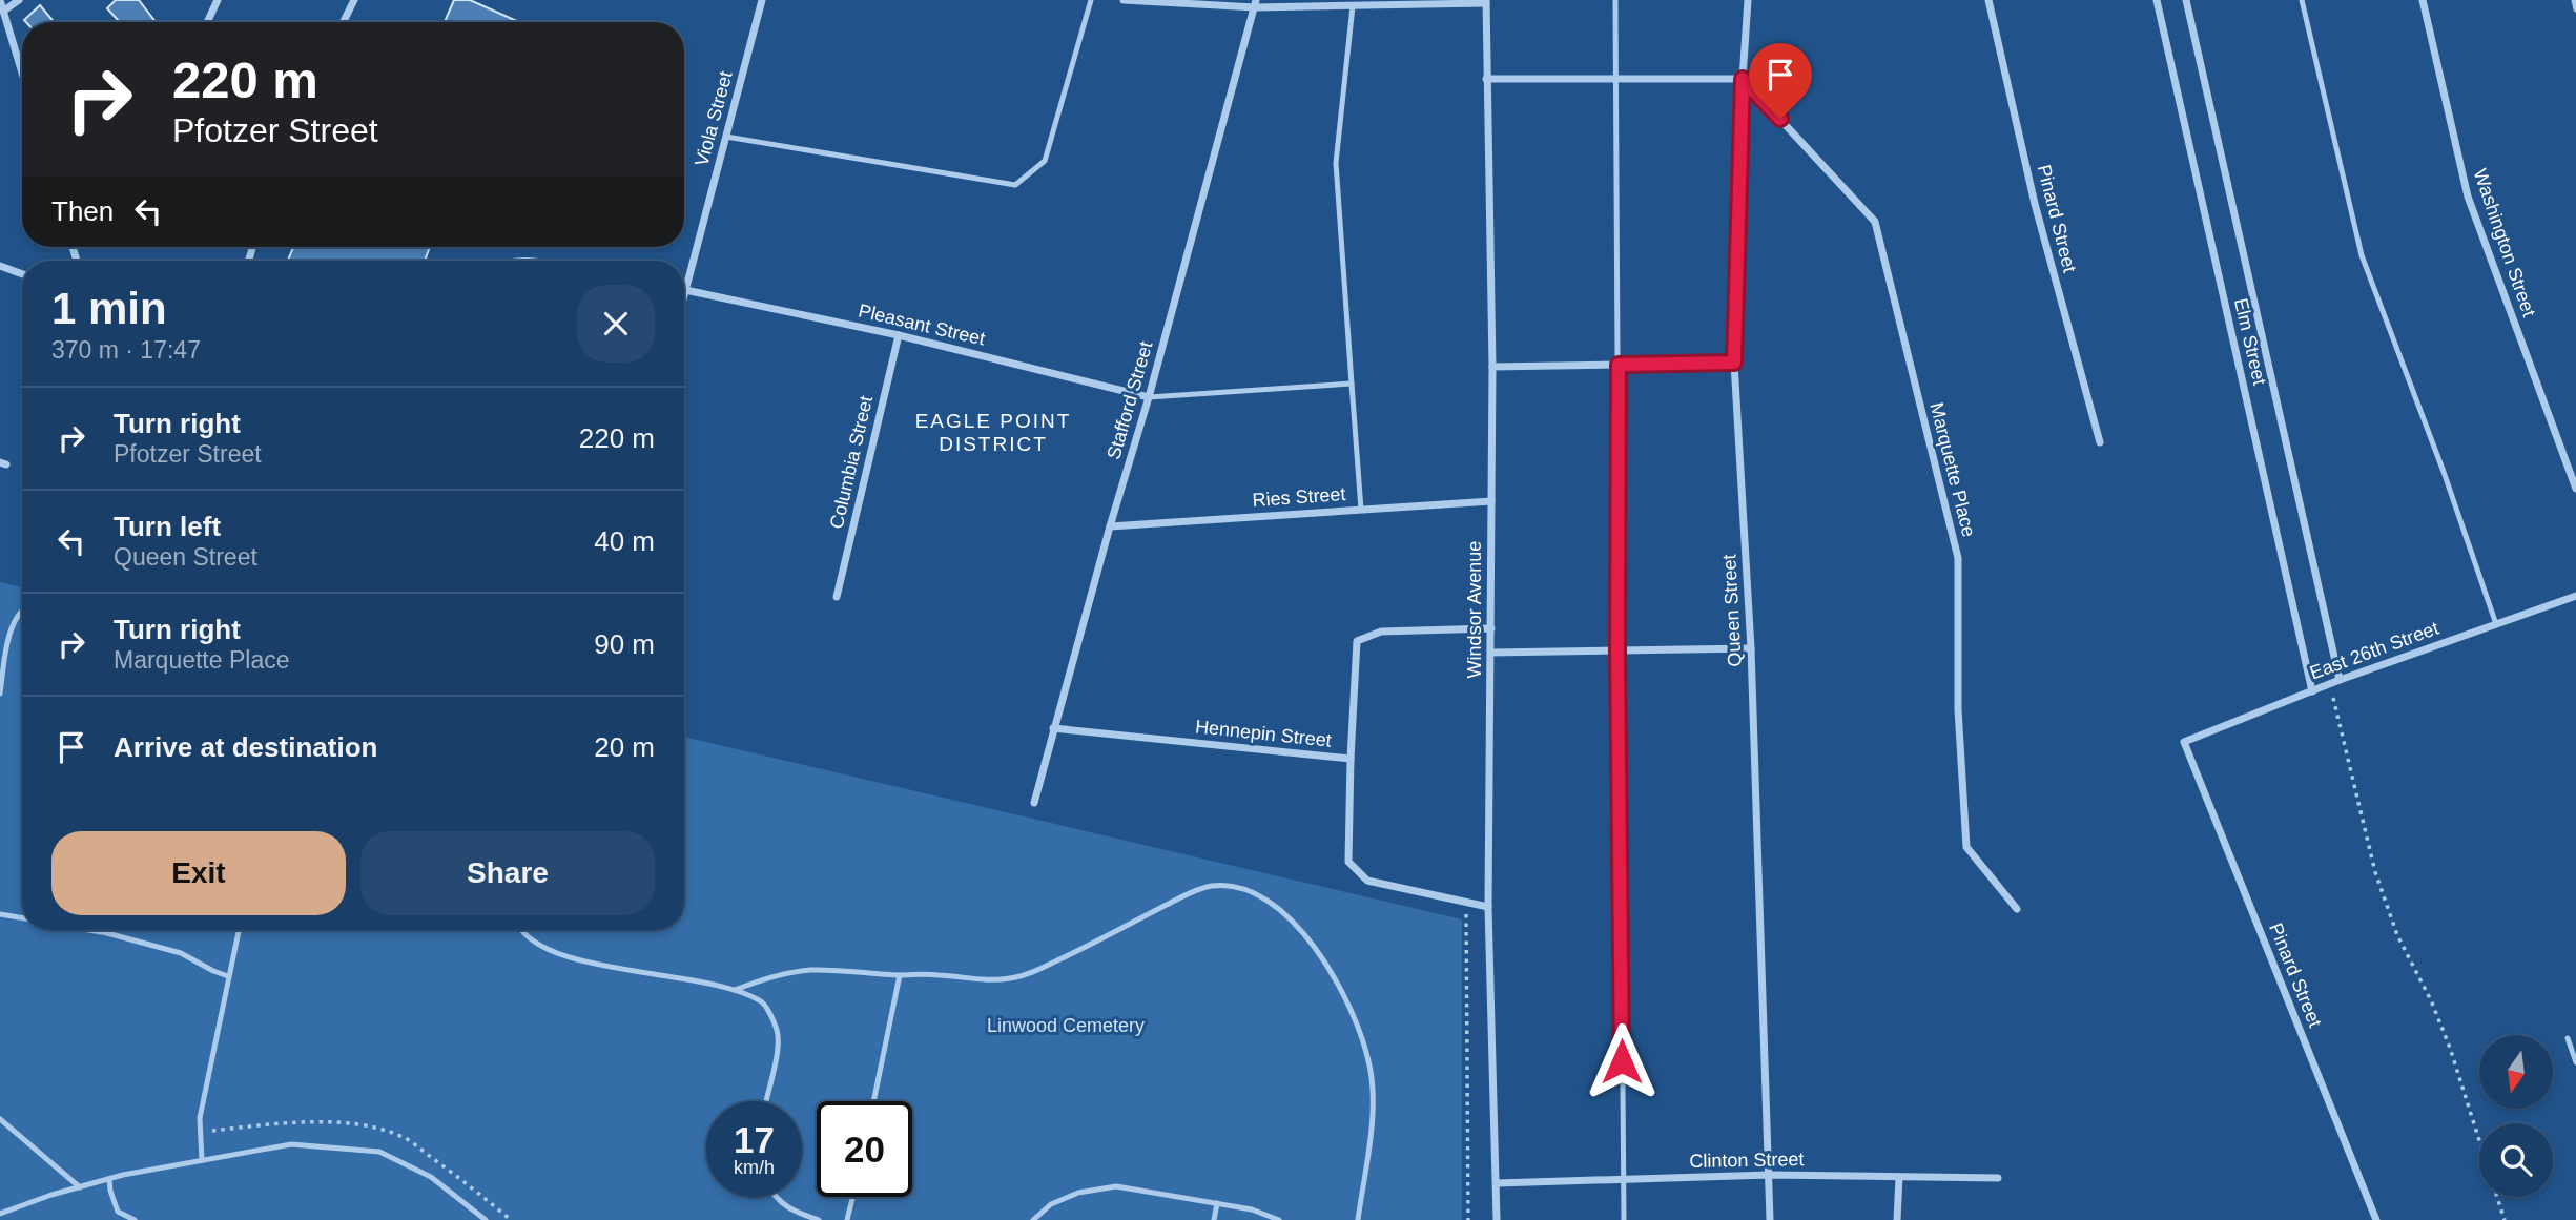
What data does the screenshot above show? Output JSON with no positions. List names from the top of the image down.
{
  "streets": {
    "street": [
      "Viola Street",
      "Pinard Street",
      "Washington Street",
      "Pleasant Street",
      "Elm Street",
      "Stafford Street",
      "Columbia Street",
      "Marquette Place",
      "Ries Street",
      "Windsor Avenue",
      "Queen Street",
      "East 26th Street",
      "Hennepin Street",
      "Clinton Street"
    ]
  },
  "crossings": [
    ["Viola Street", "Pleasant Street"],
    ["Pinard Street", "East 26th Street"],
    ["Pleasant Street", "Stafford Street"],
    ["Pleasant Street", "Columbia Street"],
    ["Elm Street", "East 26th Street"],
    ["Stafford Street", "Ries Street"],
    ["Stafford Street", "Hennepin Street"],
    ["Marquette Place", "Queen Street"],
    ["Ries Street", "Windsor Avenue"],
    ["Windsor Avenue", "Hennepin Street"],
    ["Windsor Avenue", "Clinton Street"],
    ["Queen Street", "Clinton Street"]
  ],
  "districts": ["EAGLE POINT DISTRICT"],
  "parks": ["Linwood Cemetery"],
  "north": "bottom",
  "page": {
    "turn": ["220 m", "Pfotzer Street"],
    "then": "Then",
    "heading": ["1 min", "370 m · 17:47"],
    "list": [
      {
        "name": "Turn right",
        "note": "Pfotzer Street",
        "value": "220 m"
      },
      {
        "name": "Turn left",
        "note": "Queen Street",
        "value": "40 m"
      },
      {
        "name": "Turn right",
        "note": "Marquette Place",
        "value": "90 m"
      },
      {
        "name": "Arrive at destination",
        "value": "20 m"
      }
    ],
    "buttons": ["Exit", "Share"],
    "speed": "17 km/h",
    "limit": "20"
  }
}
